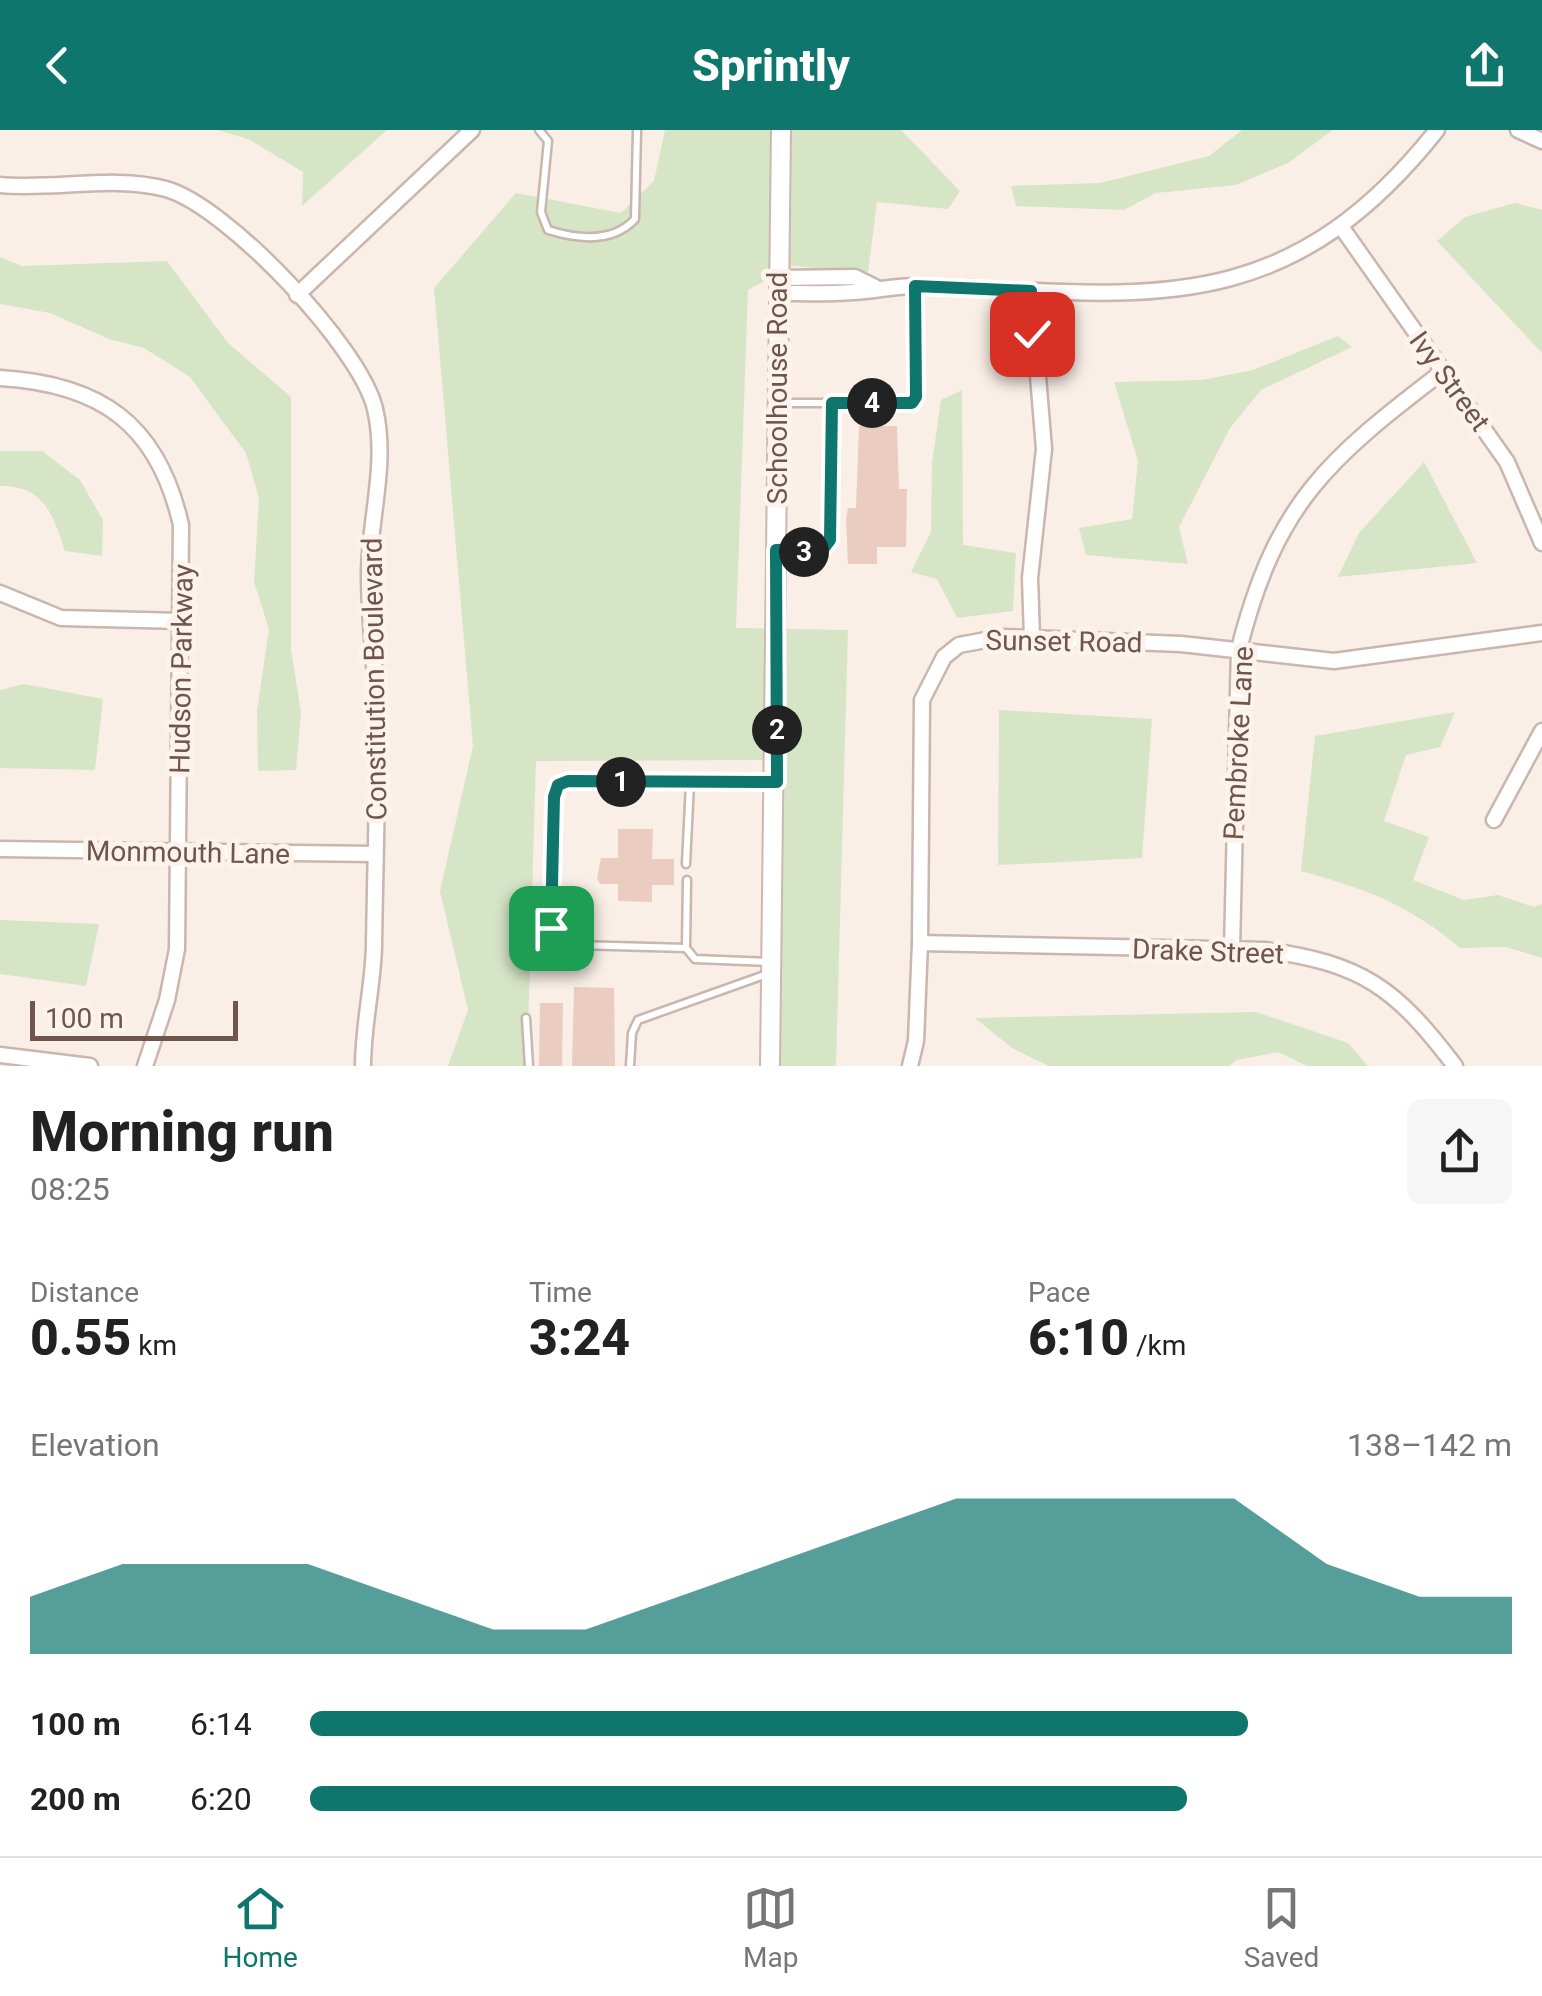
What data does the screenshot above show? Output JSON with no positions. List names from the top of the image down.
{
  "streets": {
    "street": [
      "Ivy Street",
      "Schoolhouse Road",
      "Sunset Road",
      "Hudson Parkway",
      "Constitution Boulevard",
      "Pembroke Lane",
      "Monmouth Lane",
      "Drake Street"
    ]
  },
  "crossings": [
    ["Ivy Street", "Pembroke Lane"],
    ["Sunset Road", "Pembroke Lane"],
    ["Sunset Road", "Drake Street"],
    ["Hudson Parkway", "Monmouth Lane"],
    ["Constitution Boulevard", "Monmouth Lane"],
    ["Pembroke Lane", "Drake Street"]
  ],
  "scale_bar": "100 m",
  "page": {
    "header": "Sprintly",
    "pins": [
      "4",
      "3",
      "2",
      "1"
    ],
    "scale": "100 m",
    "heading": ["Morning run", "08:25"],
    "stats": [
      ["Distance", "0.55 km"],
      ["Time", "3:24"],
      ["Pace", "6:10 /km"]
    ],
    "chart": ["Elevation", "138–142 m"],
    "list": [
      {
        "name": "100 m",
        "note": "6:14"
      },
      {
        "name": "200 m",
        "note": "6:20"
      }
    ],
    "tabs": ["Home", "Map", "Saved"]
  }
}
